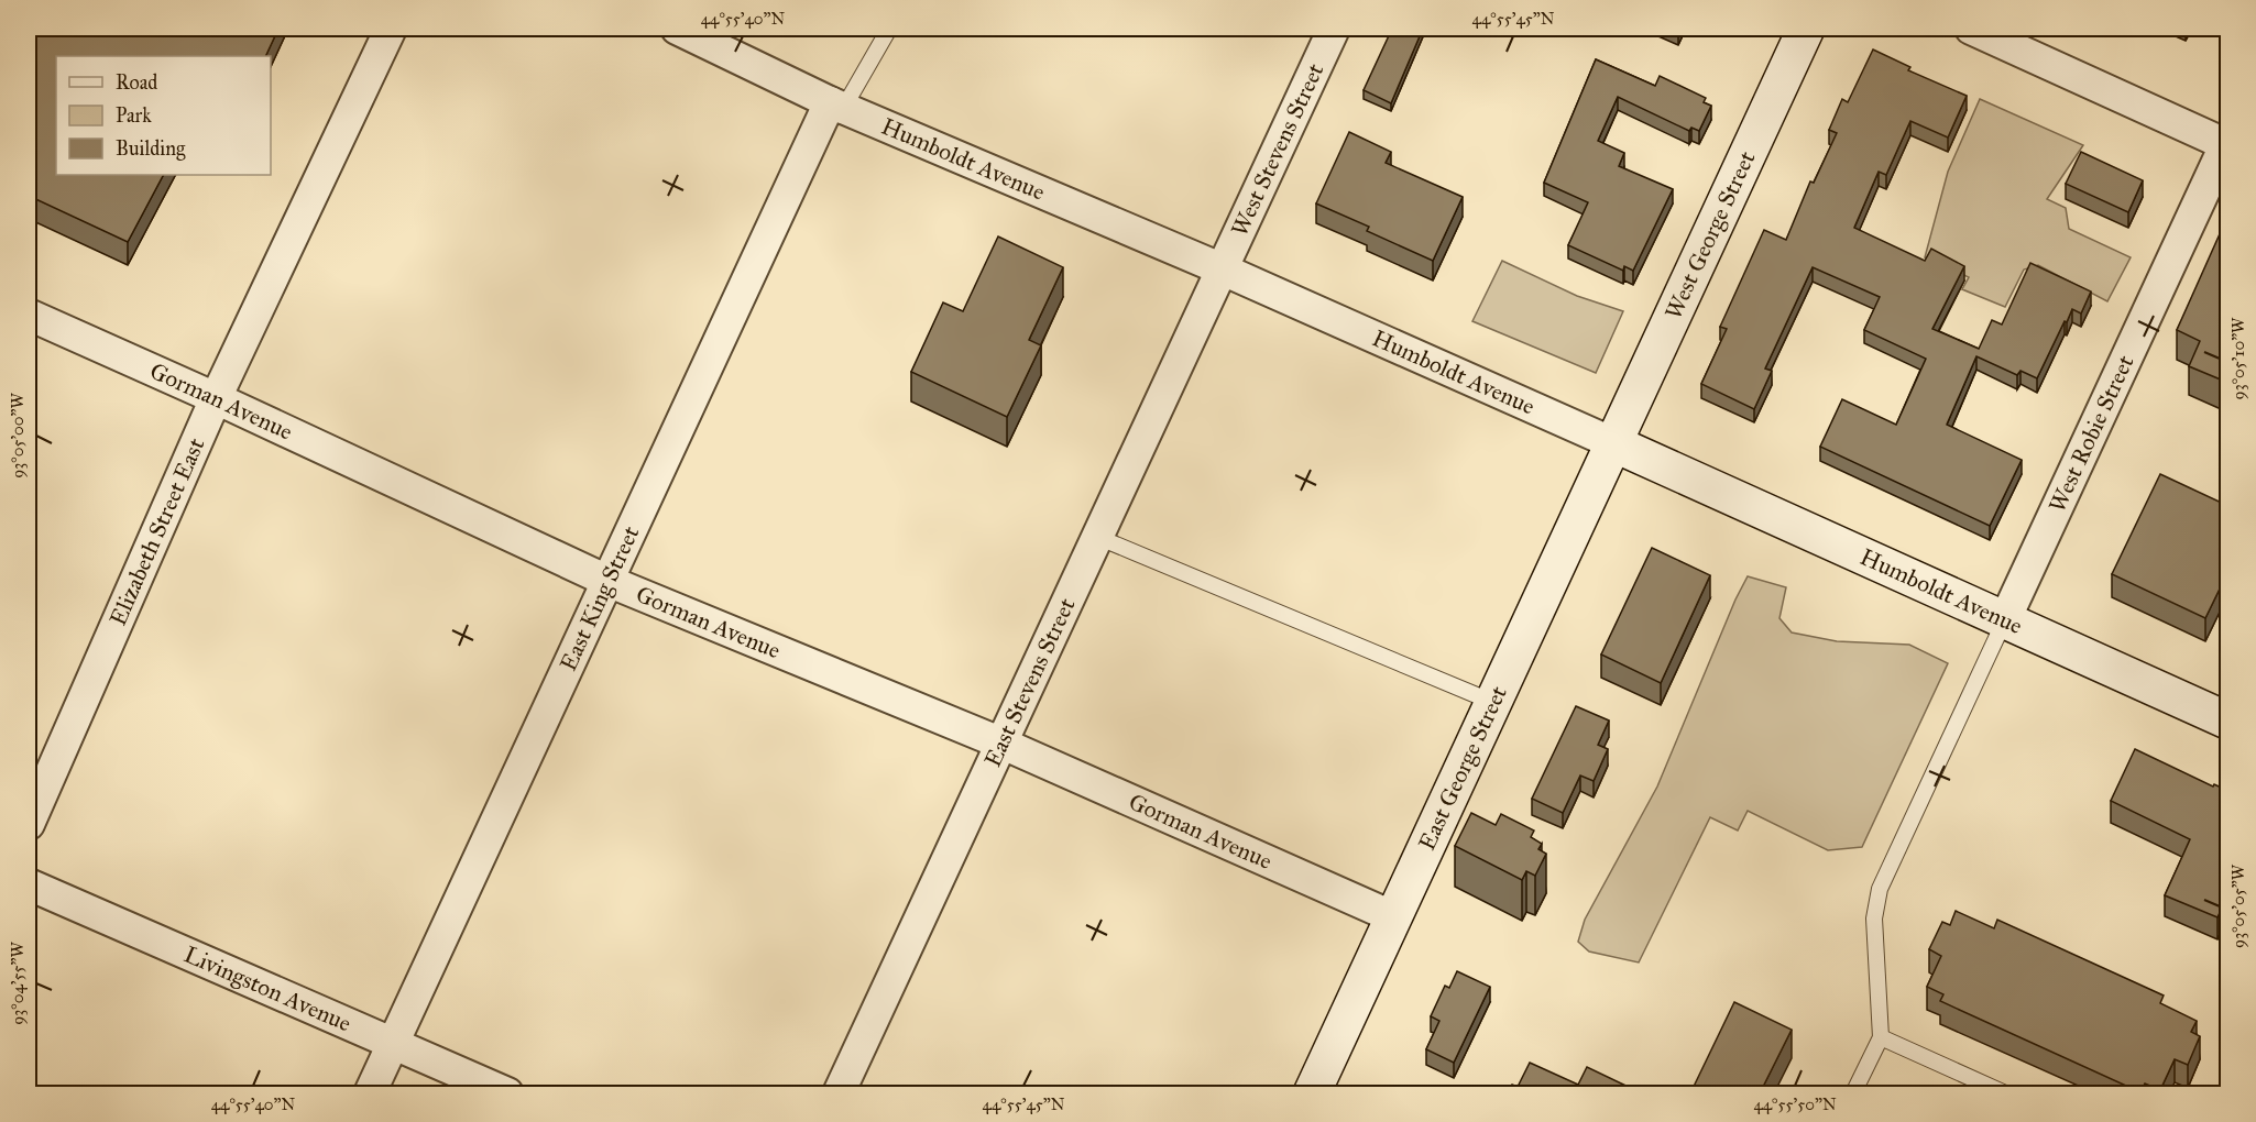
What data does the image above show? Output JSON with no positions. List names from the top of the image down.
{
  "streets": {
    "street": [
      "West Stevens Street",
      "Humboldt Avenue",
      "West George Street",
      "Gorman Avenue",
      "West Robie Street",
      "Elizabeth Street East",
      "East King Street",
      "East Stevens Street",
      "East George Street",
      "Livingston Avenue"
    ]
  },
  "crossings": [
    ["West Stevens Street", "Humboldt Avenue"],
    ["West Stevens Street", "East Stevens Street"],
    ["Humboldt Avenue", "West George Street"],
    ["Humboldt Avenue", "West Robie Street"],
    ["Humboldt Avenue", "East King Street"],
    ["Humboldt Avenue", "East Stevens Street"],
    ["Humboldt Avenue", "East George Street"],
    ["West George Street", "East George Street"],
    ["Gorman Avenue", "Elizabeth Street East"],
    ["Gorman Avenue", "East King Street"],
    ["Gorman Avenue", "East Stevens Street"],
    ["Gorman Avenue", "East George Street"],
    ["East King Street", "Livingston Avenue"]
  ],
  "legend": ["Road", "Park", "Building"],
  "coordinates": [
    "44°55'40\"N",
    "44°55'45\"N",
    "93°05'10\"W",
    "93°05'00\"W",
    "93°05'05\"W",
    "93°04'55\"W",
    "44°55'50\"N"
  ]
}
